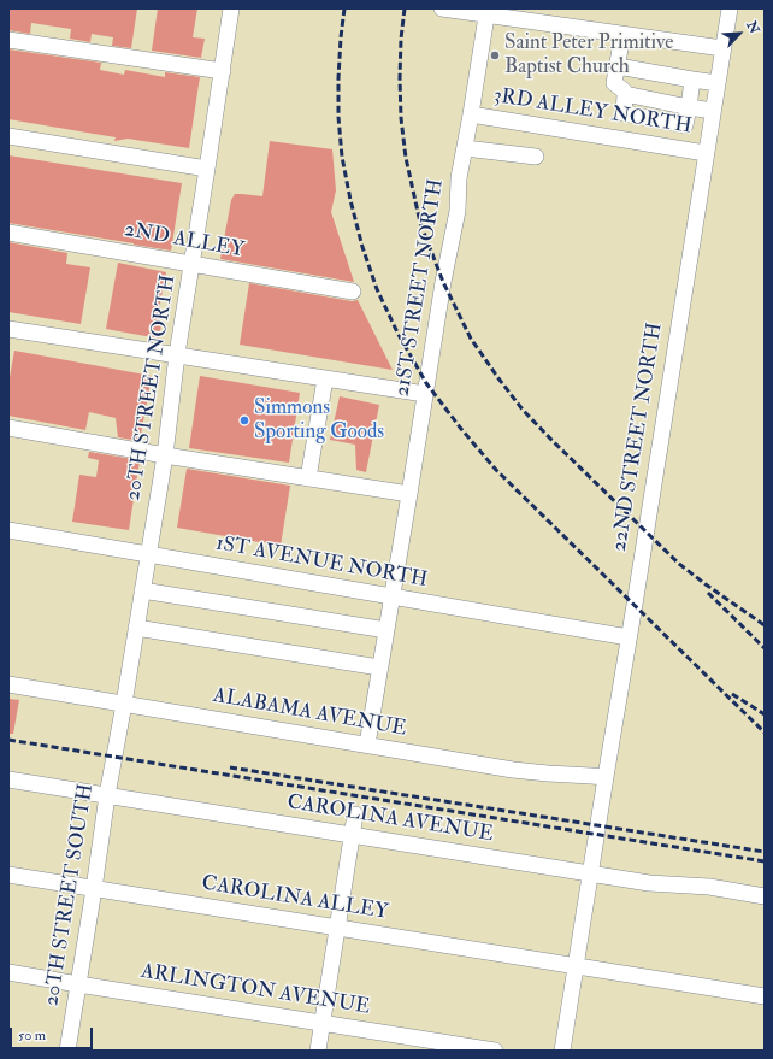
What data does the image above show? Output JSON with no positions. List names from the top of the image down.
{
  "streets": {
    "street": [
      "3RD ALLEY NORTH",
      "2ND ALLEY",
      "21ST STREET NORTH",
      "20TH STREET NORTH",
      "22ND STREET NORTH",
      "1ST AVENUE NORTH",
      "ALABAMA AVENUE",
      "CAROLINA AVENUE",
      "20TH STREET SOUTH",
      "CAROLINA ALLEY",
      "ARLINGTON AVENUE"
    ]
  },
  "crossings": [
    ["3RD ALLEY NORTH", "21ST STREET NORTH"],
    ["3RD ALLEY NORTH", "22ND STREET NORTH"],
    ["2ND ALLEY", "20TH STREET NORTH"],
    ["21ST STREET NORTH", "1ST AVENUE NORTH"],
    ["21ST STREET NORTH", "ALABAMA AVENUE"],
    ["20TH STREET NORTH", "1ST AVENUE NORTH"],
    ["20TH STREET NORTH", "ALABAMA AVENUE"],
    ["20TH STREET NORTH", "20TH STREET SOUTH"],
    ["22ND STREET NORTH", "1ST AVENUE NORTH"],
    ["22ND STREET NORTH", "ALABAMA AVENUE"],
    ["22ND STREET NORTH", "CAROLINA AVENUE"],
    ["22ND STREET NORTH", "CAROLINA ALLEY"],
    ["CAROLINA AVENUE", "20TH STREET SOUTH"],
    ["20TH STREET SOUTH", "CAROLINA ALLEY"],
    ["20TH STREET SOUTH", "ARLINGTON AVENUE"]
  ],
  "places": ["Saint Peter Primitive Baptist Church", "Simmons Sporting Goods"],
  "scale_bar": "50 m",
  "north": "top right"
}
